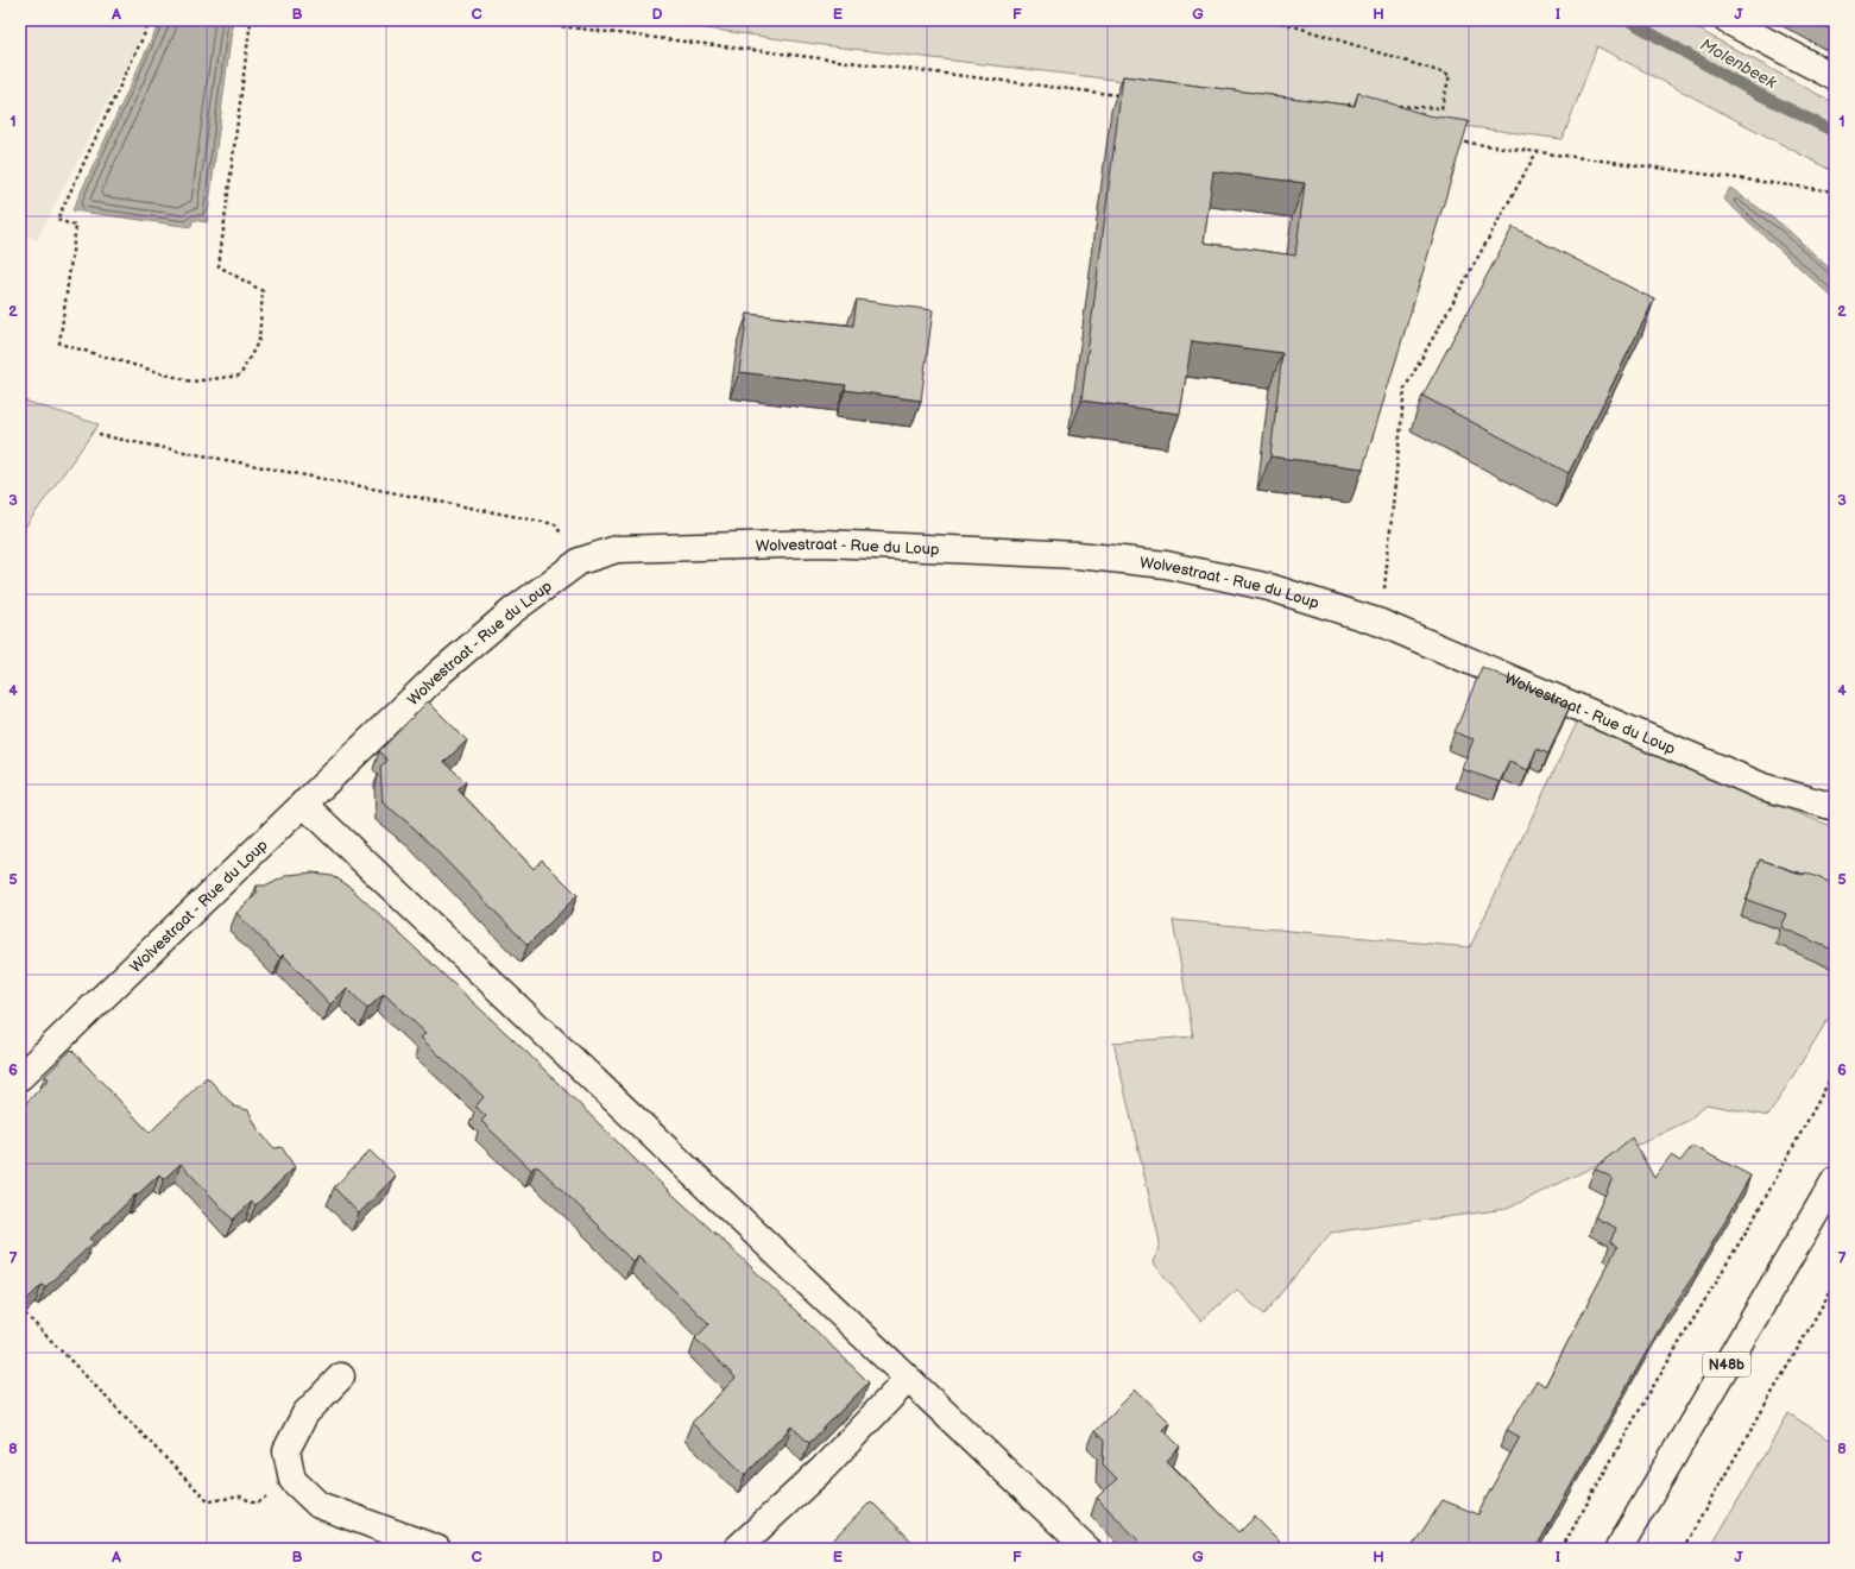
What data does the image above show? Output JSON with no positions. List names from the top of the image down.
{
  "streets": {
    "street": ["Wolvestraat - Rue du Loup", "N48b"]
  },
  "water": ["Molenbeek"],
  "grid": {
    "columns": [
      "A",
      "B",
      "C",
      "D",
      "E",
      "F",
      "G",
      "H",
      "I",
      "J"
    ],
    "rows": [
      "1",
      "2",
      "3",
      "4",
      "5",
      "6",
      "7",
      "8"
    ]
  }
}
